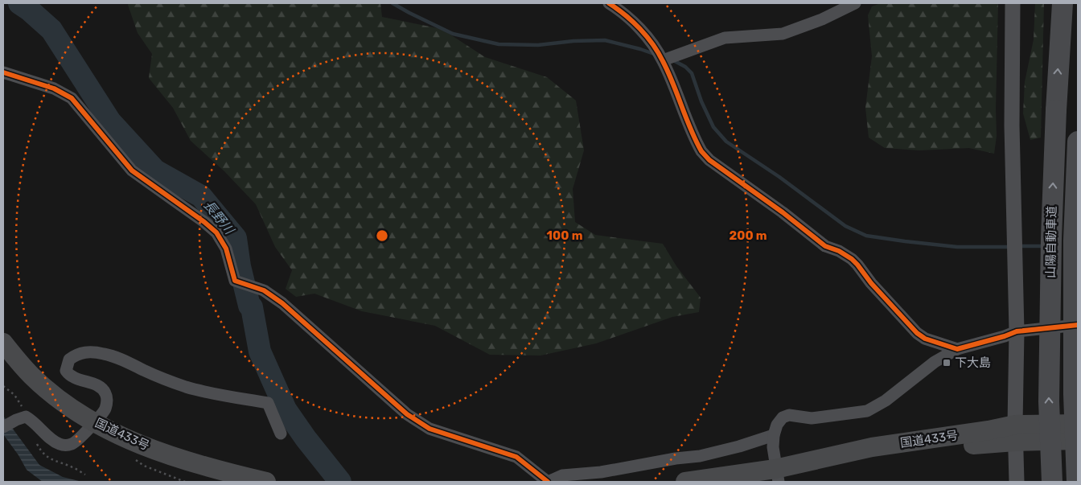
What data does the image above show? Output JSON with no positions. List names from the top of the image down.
{
  "streets": {
    "highway": ["山陽自動車道", "国道433号"]
  },
  "water": ["長野川"],
  "places": {
    "transit": ["下大島"]
  },
  "rings": ["100 m", "200 m"]
}
